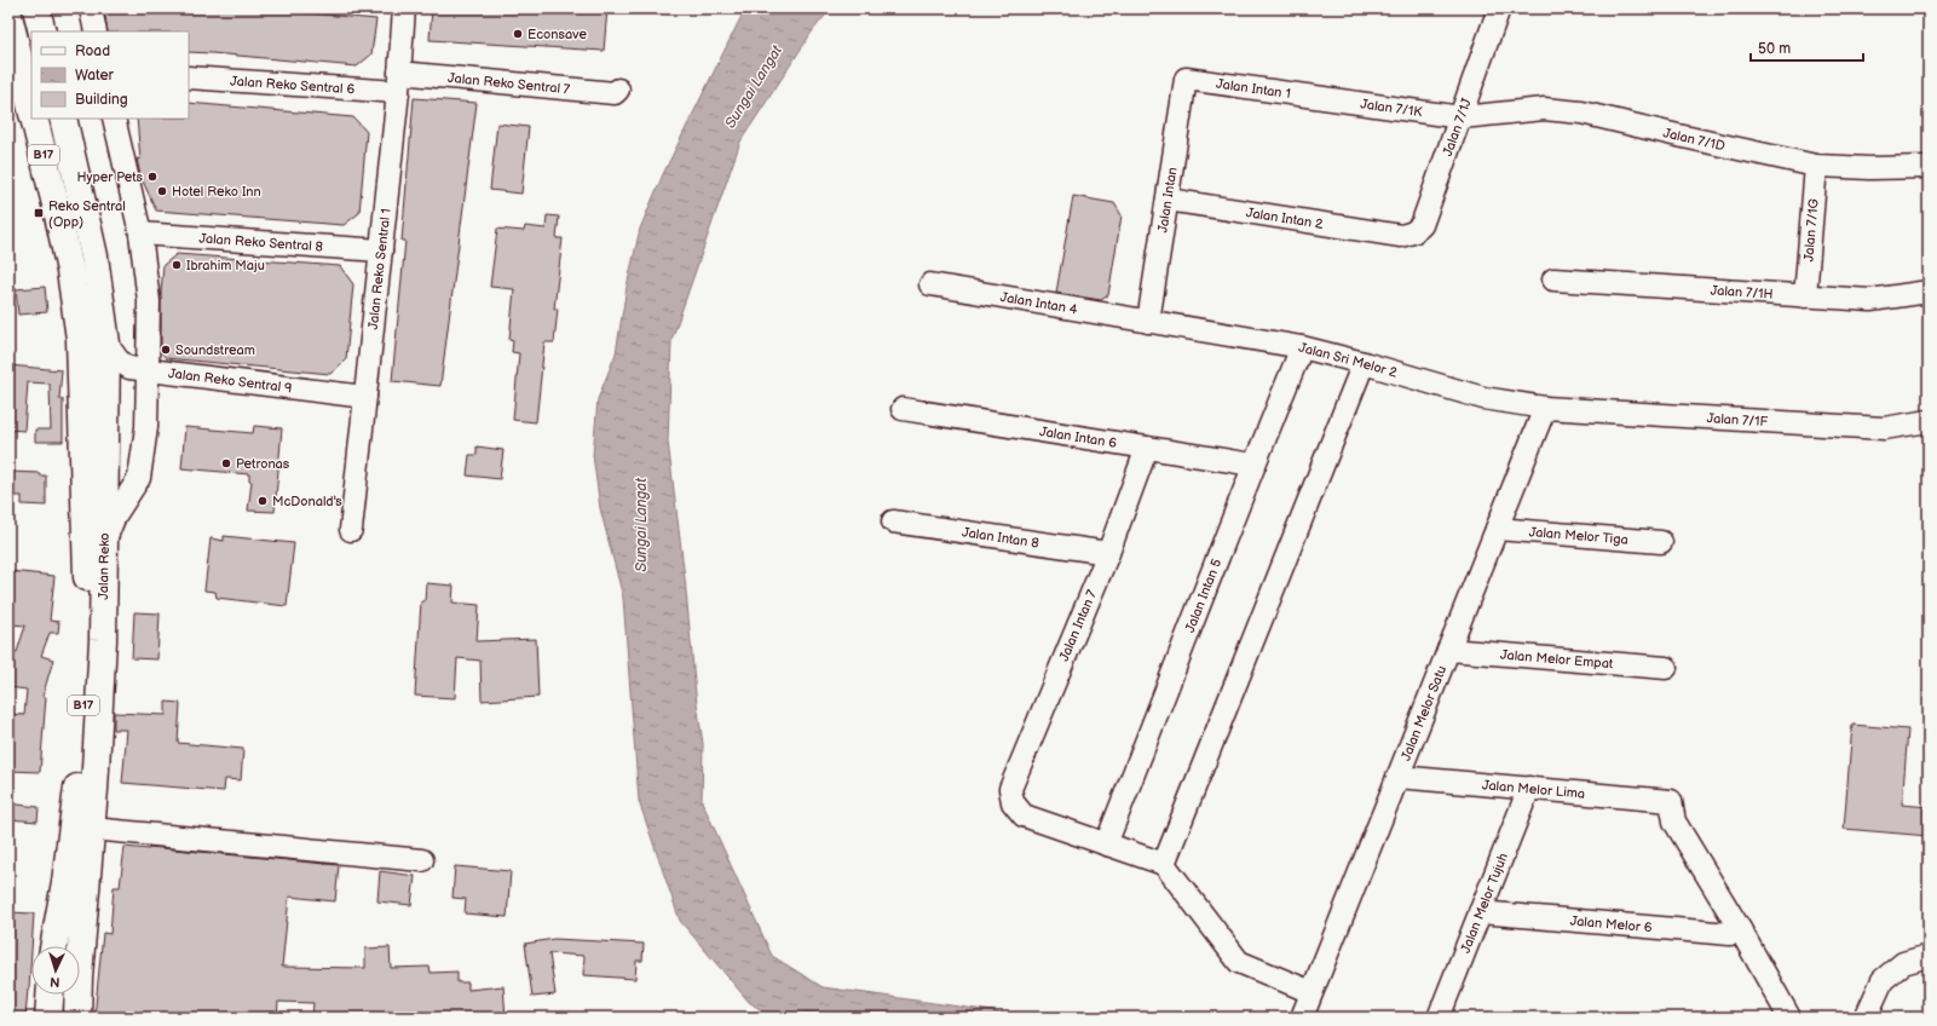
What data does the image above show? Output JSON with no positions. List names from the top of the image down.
{
  "streets": {
    "main road": ["B17", "Jalan Reko"],
    "street": [
      "Jalan Reko Sentral 7",
      "Jalan Reko Sentral 6",
      "Jalan Intan 1",
      "Jalan 7/1K",
      "Jalan 7/1J",
      "Jalan 7/1D",
      "Jalan Intan",
      "Jalan Intan 2",
      "Jalan 7/1G",
      "Jalan Reko Sentral 8",
      "Jalan Reko Sentral 1",
      "Jalan 7/1H",
      "Jalan Intan 4",
      "Jalan Sri Melor 2",
      "Jalan Reko Sentral 9",
      "Jalan 7/1F",
      "Jalan Intan 6",
      "Jalan Melor Tiga",
      "Jalan Intan 8",
      "Jalan Intan 5",
      "Jalan Intan 7",
      "Jalan Melor Empat",
      "Jalan Melor Satu",
      "Jalan Melor Lima",
      "Jalan Melor Tujuh",
      "Jalan Melor 6"
    ]
  },
  "crossings": [
    ["Jalan Reko Sentral 7", "Jalan Reko Sentral 6"],
    ["Jalan Reko Sentral 7", "Jalan Reko Sentral 1"],
    ["Jalan Reko Sentral 6", "Jalan Reko Sentral 1"],
    ["Jalan Intan 1", "Jalan 7/1K"],
    ["Jalan Intan 1", "Jalan Intan"],
    ["Jalan 7/1K", "Jalan 7/1J"],
    ["Jalan 7/1K", "Jalan 7/1D"],
    ["Jalan 7/1J", "Jalan 7/1D"],
    ["Jalan 7/1J", "Jalan Intan 2"],
    ["Jalan 7/1D", "Jalan 7/1G"],
    ["Jalan Intan", "Jalan Intan 2"],
    ["Jalan Intan", "Jalan Intan 4"],
    ["Jalan Intan", "Jalan Sri Melor 2"],
    ["Jalan 7/1G", "Jalan 7/1H"],
    ["Jalan Reko Sentral 8", "Jalan Reko Sentral 1"],
    ["Jalan Reko Sentral 1", "Jalan Reko Sentral 9"],
    ["Jalan Intan 4", "Jalan Sri Melor 2"],
    ["Jalan Sri Melor 2", "Jalan 7/1F"],
    ["Jalan Sri Melor 2", "Jalan Intan 5"],
    ["Jalan Sri Melor 2", "Jalan Melor Satu"],
    ["Jalan Reko Sentral 9", "Jalan Reko"],
    ["Jalan 7/1F", "Jalan Melor Satu"],
    ["Jalan Intan 6", "Jalan Intan 5"],
    ["Jalan Intan 6", "Jalan Intan 7"],
    ["Jalan Melor Tiga", "Jalan Melor Satu"],
    ["Jalan Intan 8", "Jalan Intan 7"],
    ["Jalan Intan 5", "Jalan Intan 7"],
    ["Jalan Melor Empat", "Jalan Melor Satu"],
    ["Jalan Melor Satu", "Jalan Melor Lima"],
    ["Jalan Melor Lima", "Jalan Melor Tujuh"],
    ["Jalan Melor Lima", "Jalan Melor 6"],
    ["Jalan Melor Tujuh", "Jalan Melor 6"]
  ],
  "water": ["Sungai Langat"],
  "places": {
    "other": [
      "Econsave",
      "Hyper Pets",
      "Hotel Reko Inn",
      "Ibrahim Maju",
      "Soundstream",
      "Petronas",
      "McDonald's"
    ],
    "transit": ["Reko Sentral (Opp)"]
  },
  "legend": ["Road", "Water", "Building"],
  "scale_bar": "50 m",
  "north": "bottom"
}
